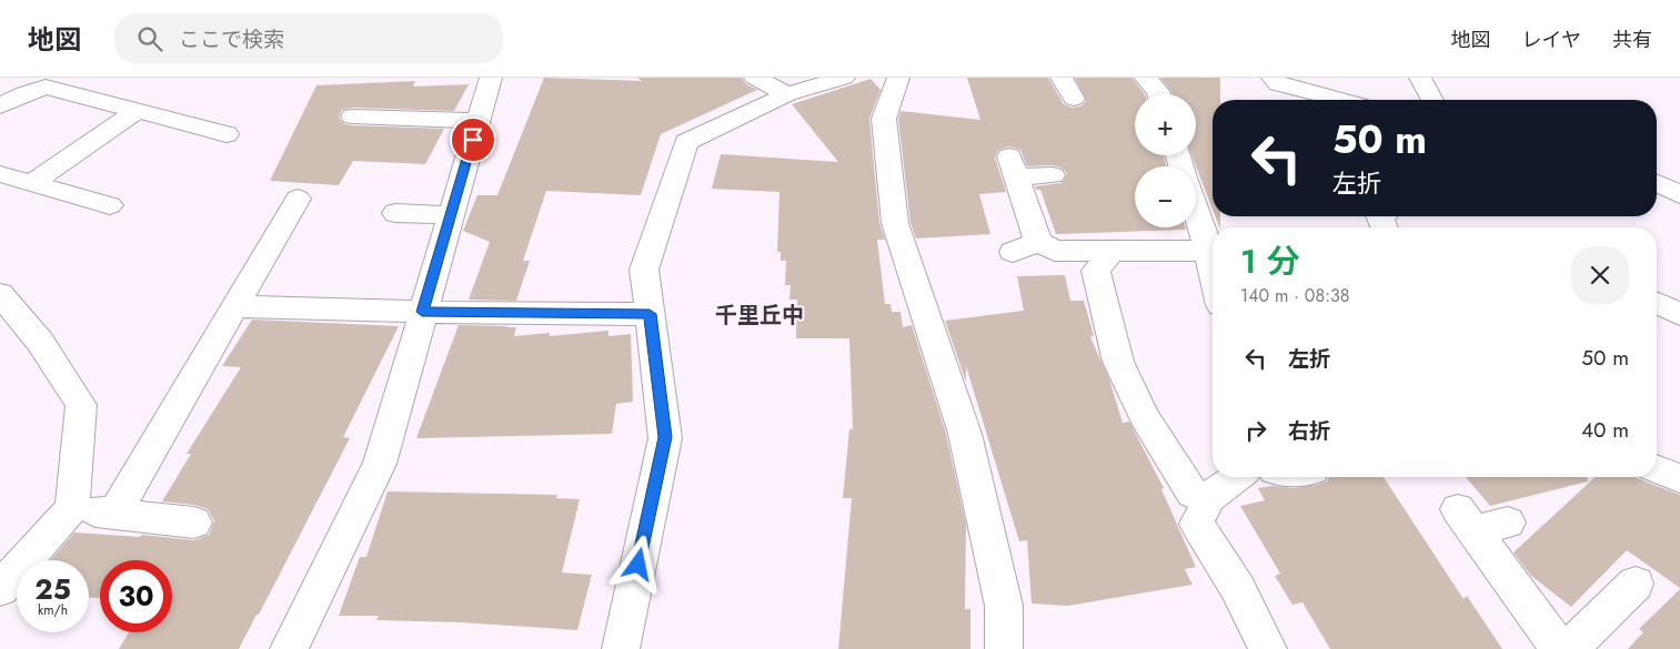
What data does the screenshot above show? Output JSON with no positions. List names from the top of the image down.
{
  "districts": ["千里丘中"],
  "page": {
    "header": "地図",
    "search": "ここで検索",
    "nav": ["地図", "レイヤ", "共有"],
    "map_buttons": ["+", "−"],
    "turn": ["50 m", "左折"],
    "heading": ["1 分", "140 m · 08:38"],
    "list": [
      {
        "name": "左折",
        "value": "50 m"
      },
      {
        "name": "右折",
        "value": "40 m"
      }
    ],
    "speed": "25 km/h",
    "limit": "30"
  }
}
